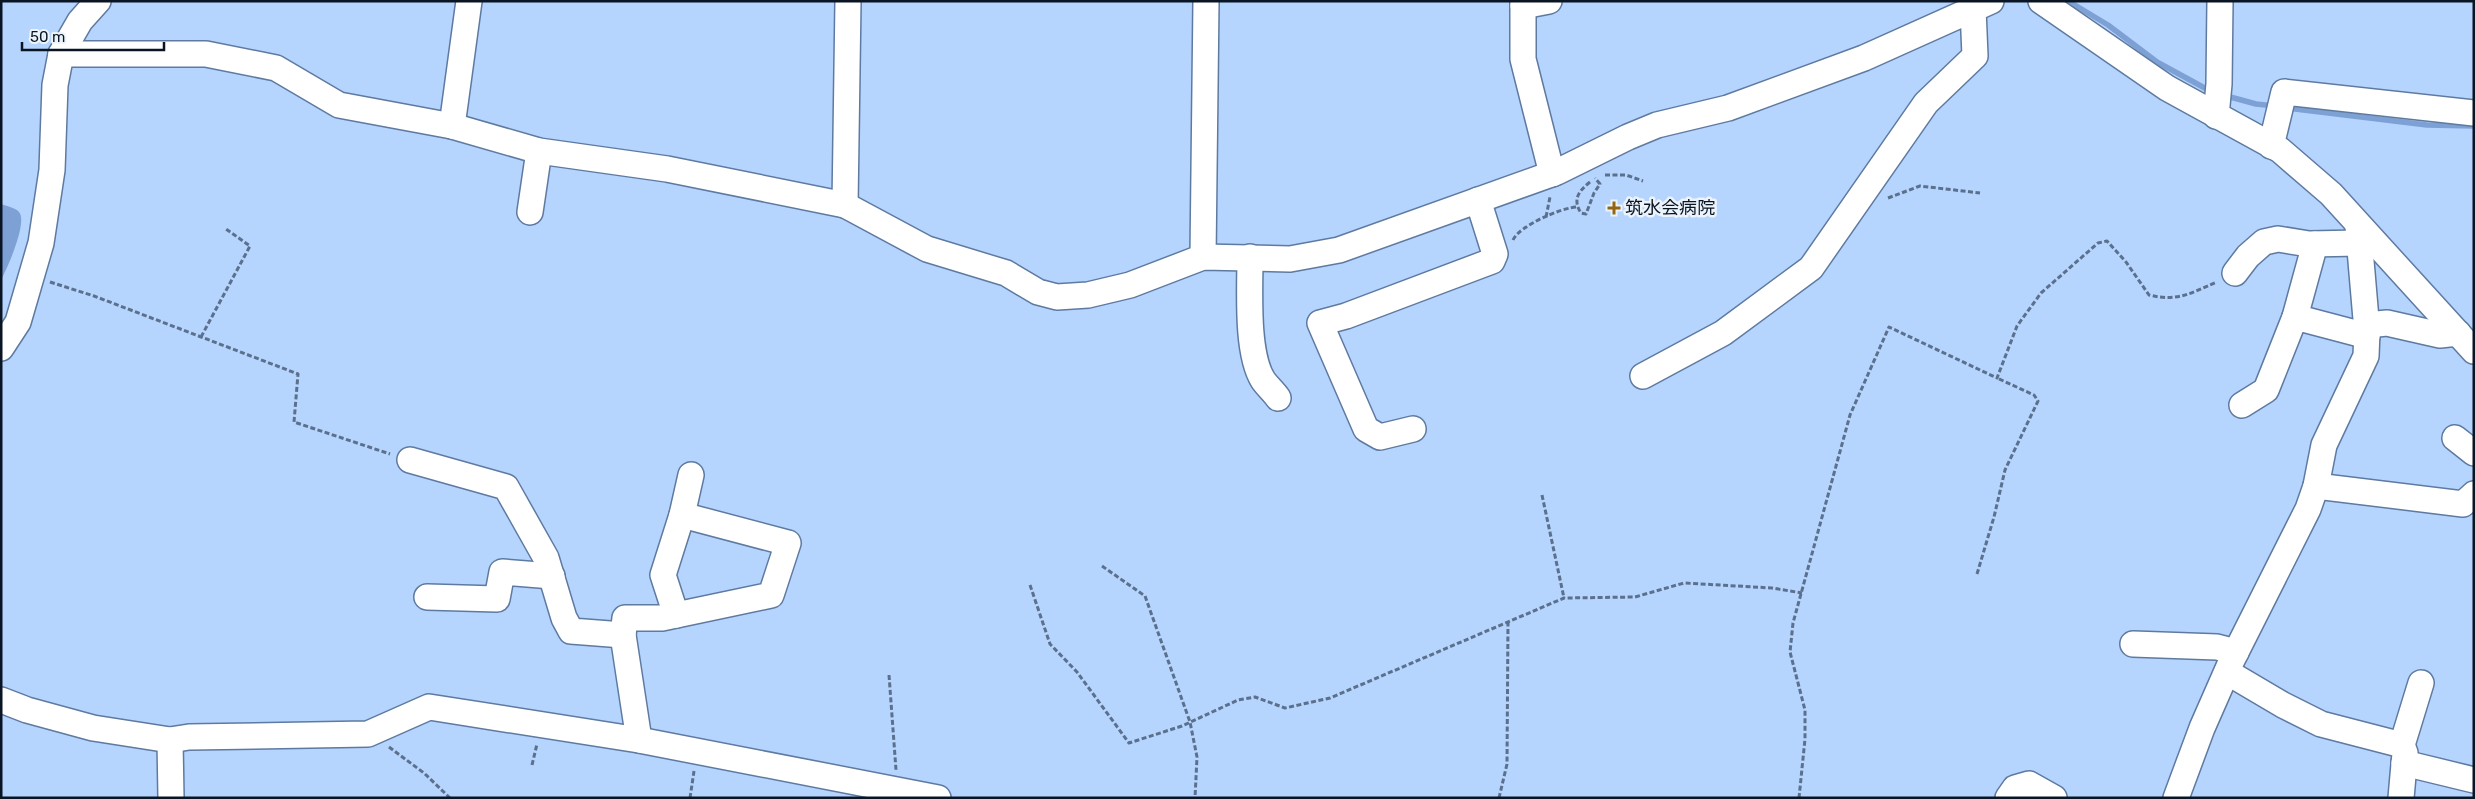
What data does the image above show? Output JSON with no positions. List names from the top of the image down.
{
  "places": {
    "health": ["筑水会病院"]
  },
  "scale_bar": "50 m"
}
